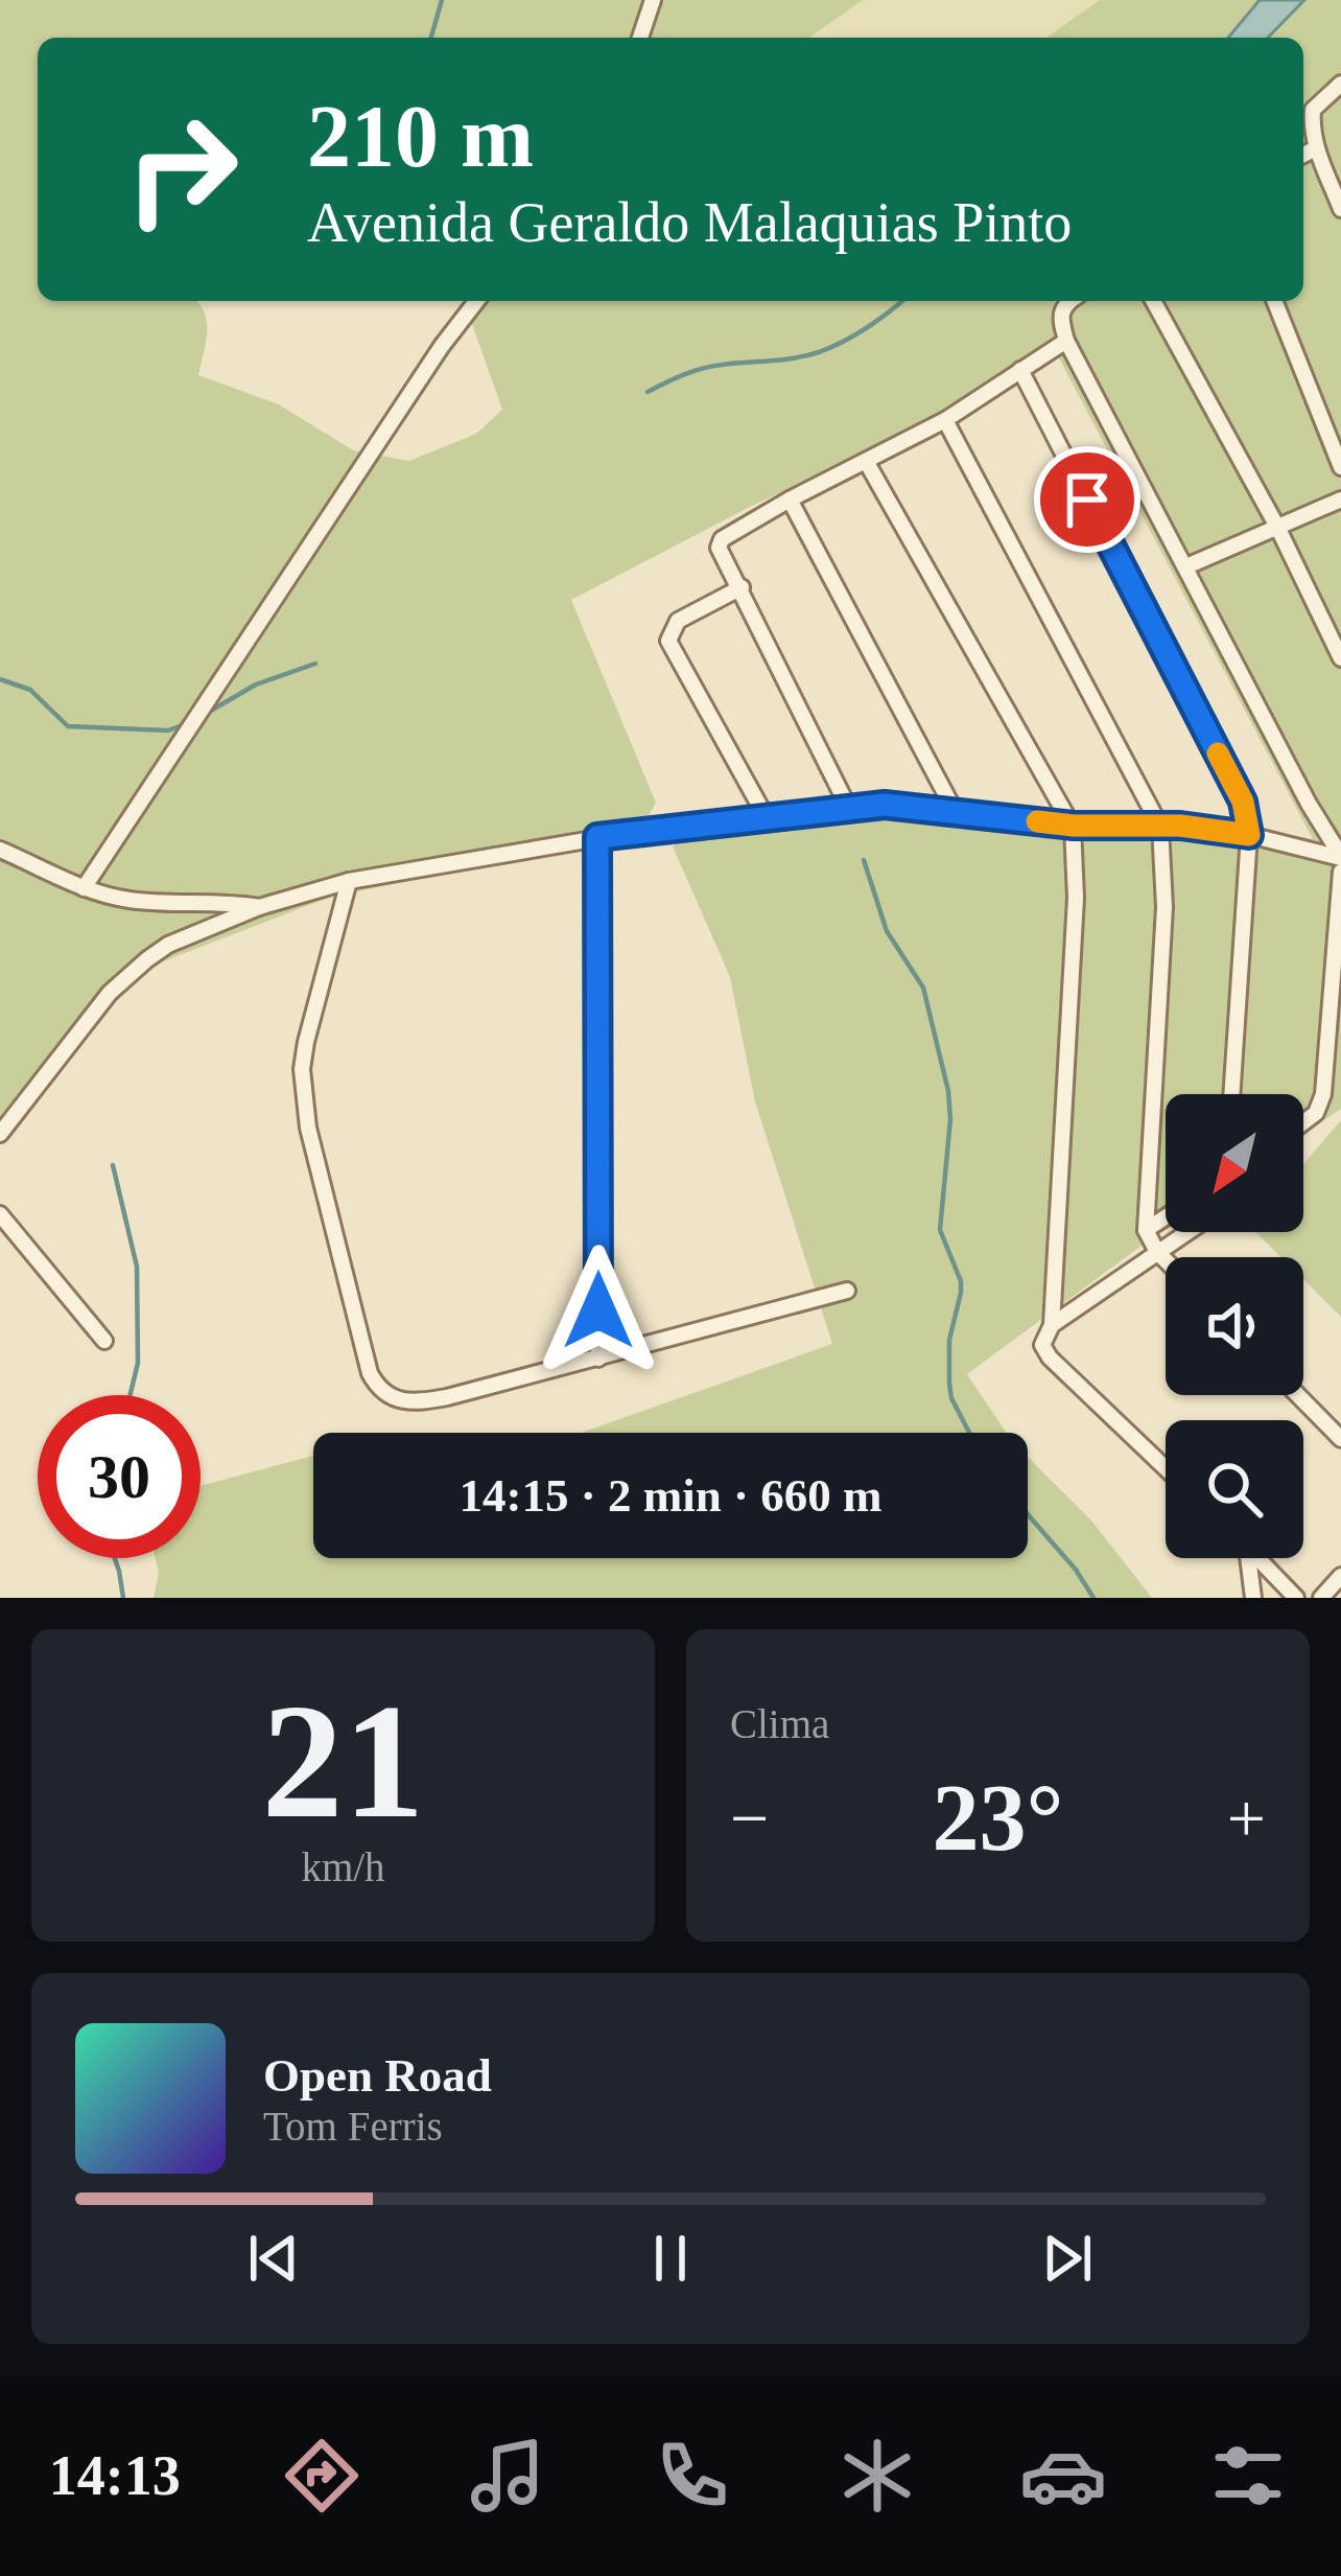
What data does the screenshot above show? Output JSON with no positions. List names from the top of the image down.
{
  "north": "bottom left",
  "page": {
    "turn": ["210 m", "Avenida Geraldo Malaquias Pinto"],
    "limit": "30",
    "trip": "14:15 · 2 min · 660 m",
    "tile": [
      ["21", "km/h"],
      "Clima"
    ],
    "heat": ["−", "23°", "+"],
    "song": ["Open Road", "Tom Ferris"],
    "tabs": "14:13"
  }
}
